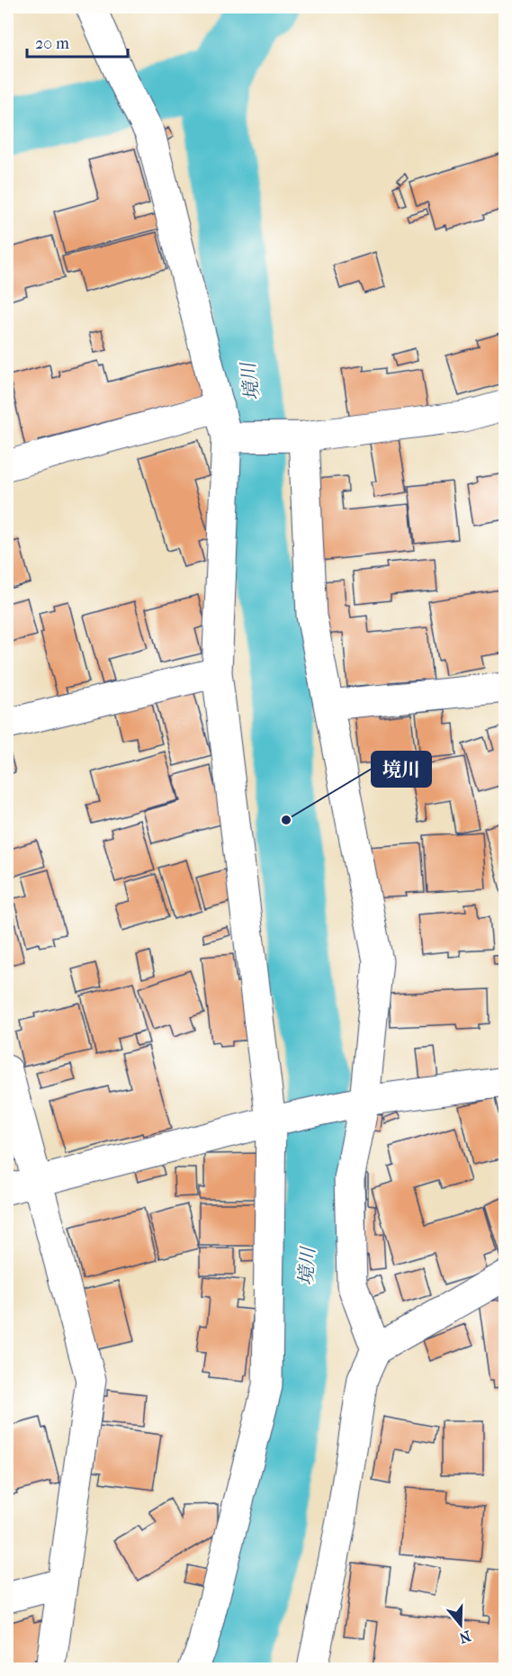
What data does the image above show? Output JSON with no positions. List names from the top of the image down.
{
  "water": ["境川"],
  "places": ["境川"],
  "scale_bar": "20 m",
  "north": "bottom"
}
